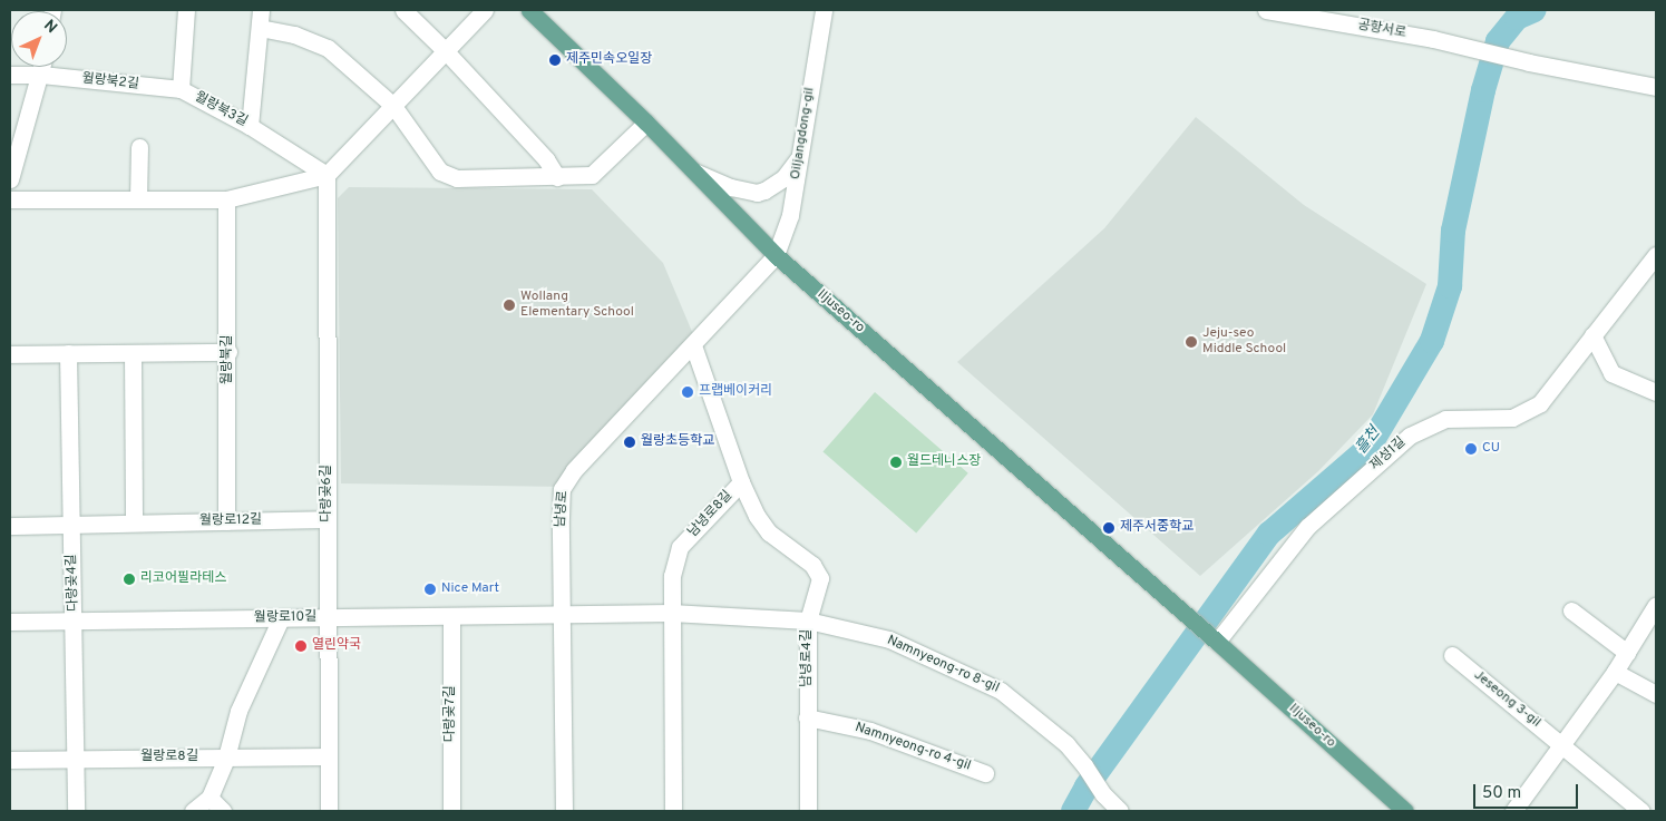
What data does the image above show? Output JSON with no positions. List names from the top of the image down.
{
  "streets": {
    "main road": ["Iljuseo-ro"],
    "street": [
      "공항서로",
      "월랑북2길",
      "월랑북3길",
      "Oiljangdong-gil",
      "월랑북길",
      "제성1길",
      "다랑곶6길",
      "남녕로",
      "남녕로8길",
      "월랑로12길",
      "다랑곶4길",
      "월랑로10길",
      "남녕로4길",
      "Namnyeong-ro 8-gil",
      "Jeseong 3-gil",
      "다랑곶7길",
      "Namnyeong-ro 4-gil",
      "월랑로8길"
    ]
  },
  "crossings": [
    ["월랑북2길", "월랑북3길"],
    ["월랑북3길", "다랑곶6길"],
    ["Oiljangdong-gil", "Iljuseo-ro"],
    ["Oiljangdong-gil", "남녕로"],
    ["Iljuseo-ro", "제성1길"],
    ["Iljuseo-ro", "남녕로"],
    ["월랑북길", "월랑로12길"],
    ["다랑곶6길", "월랑로12길"],
    ["다랑곶6길", "월랑로10길"],
    ["다랑곶6길", "월랑로8길"],
    ["남녕로", "월랑로10길"],
    ["남녕로", "남녕로4길"],
    ["남녕로8길", "남녕로4길"],
    ["월랑로12길", "다랑곶4길"],
    ["다랑곶4길", "월랑로10길"],
    ["다랑곶4길", "월랑로8길"],
    ["월랑로10길", "다랑곶7길"],
    ["남녕로4길", "Namnyeong-ro 8-gil"],
    ["남녕로4길", "Namnyeong-ro 4-gil"]
  ],
  "water": ["흘천"],
  "places": [
    "제주민속오일장",
    "Wollang Elementary School",
    "Jeju-seo Middle School",
    "프랩베이커리",
    "월랑초등학교",
    "CU",
    "월드테니스장",
    "제주서중학교",
    "리코어필라테스",
    "Nice Mart",
    "열린약국"
  ],
  "scale_bar": "50 m",
  "north": "top right"
}
